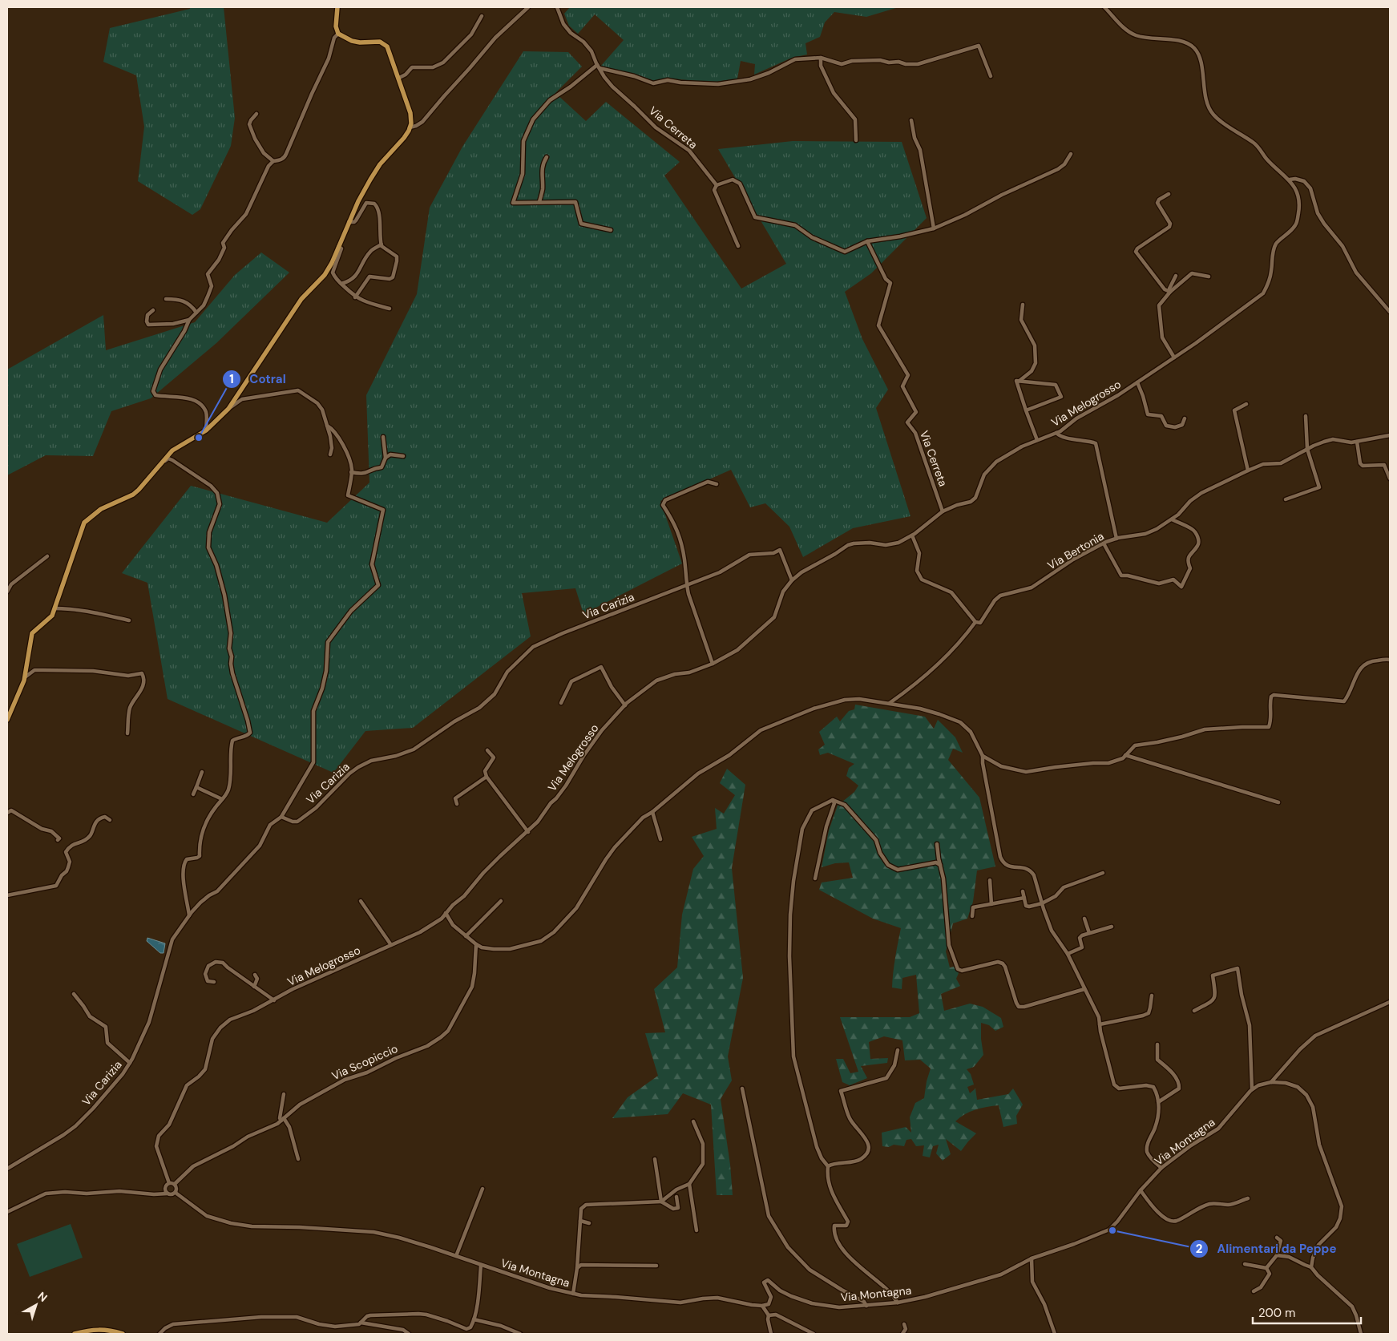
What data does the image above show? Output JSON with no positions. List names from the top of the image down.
{
  "streets": {
    "street": [
      "Via Cerreta",
      "Via Melogrosso",
      "Via Bertonia",
      "Via Carizia",
      "Via Scopiccio",
      "Via Montagna"
    ]
  },
  "crossings": [
    ["Via Cerreta", "Via Melogrosso"],
    ["Via Melogrosso", "Via Carizia"],
    ["Via Melogrosso", "Via Scopiccio"],
    ["Via Melogrosso", "Via Montagna"],
    ["Via Scopiccio", "Via Montagna"]
  ],
  "places": ["Cotral", "Alimentari da Peppe"],
  "scale_bar": "200 m",
  "north": "top right"
}
